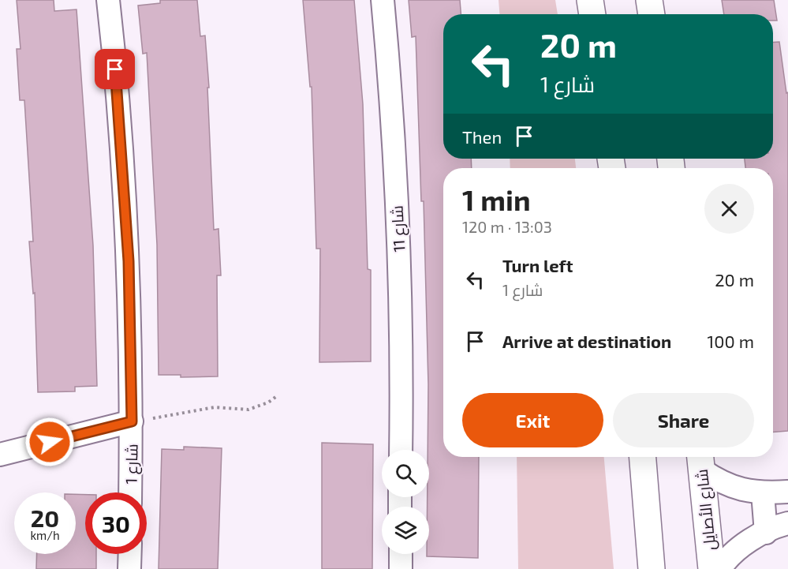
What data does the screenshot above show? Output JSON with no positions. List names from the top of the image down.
{
  "streets": {
    "main road": ["شارع الأصايل"],
    "street": ["شارع 11", "شارع 1"]
  },
  "page": {
    "turn": ["20 m", "شارع 1"],
    "then": "Then",
    "heading": ["1 min", "120 m · 13:03"],
    "list": [
      {
        "name": "Turn left",
        "note": "شارع 1",
        "value": "20 m"
      },
      {
        "name": "Arrive at destination",
        "value": "100 m"
      }
    ],
    "buttons": ["Exit", "Share"],
    "speed": "20 km/h",
    "limit": "30"
  }
}
